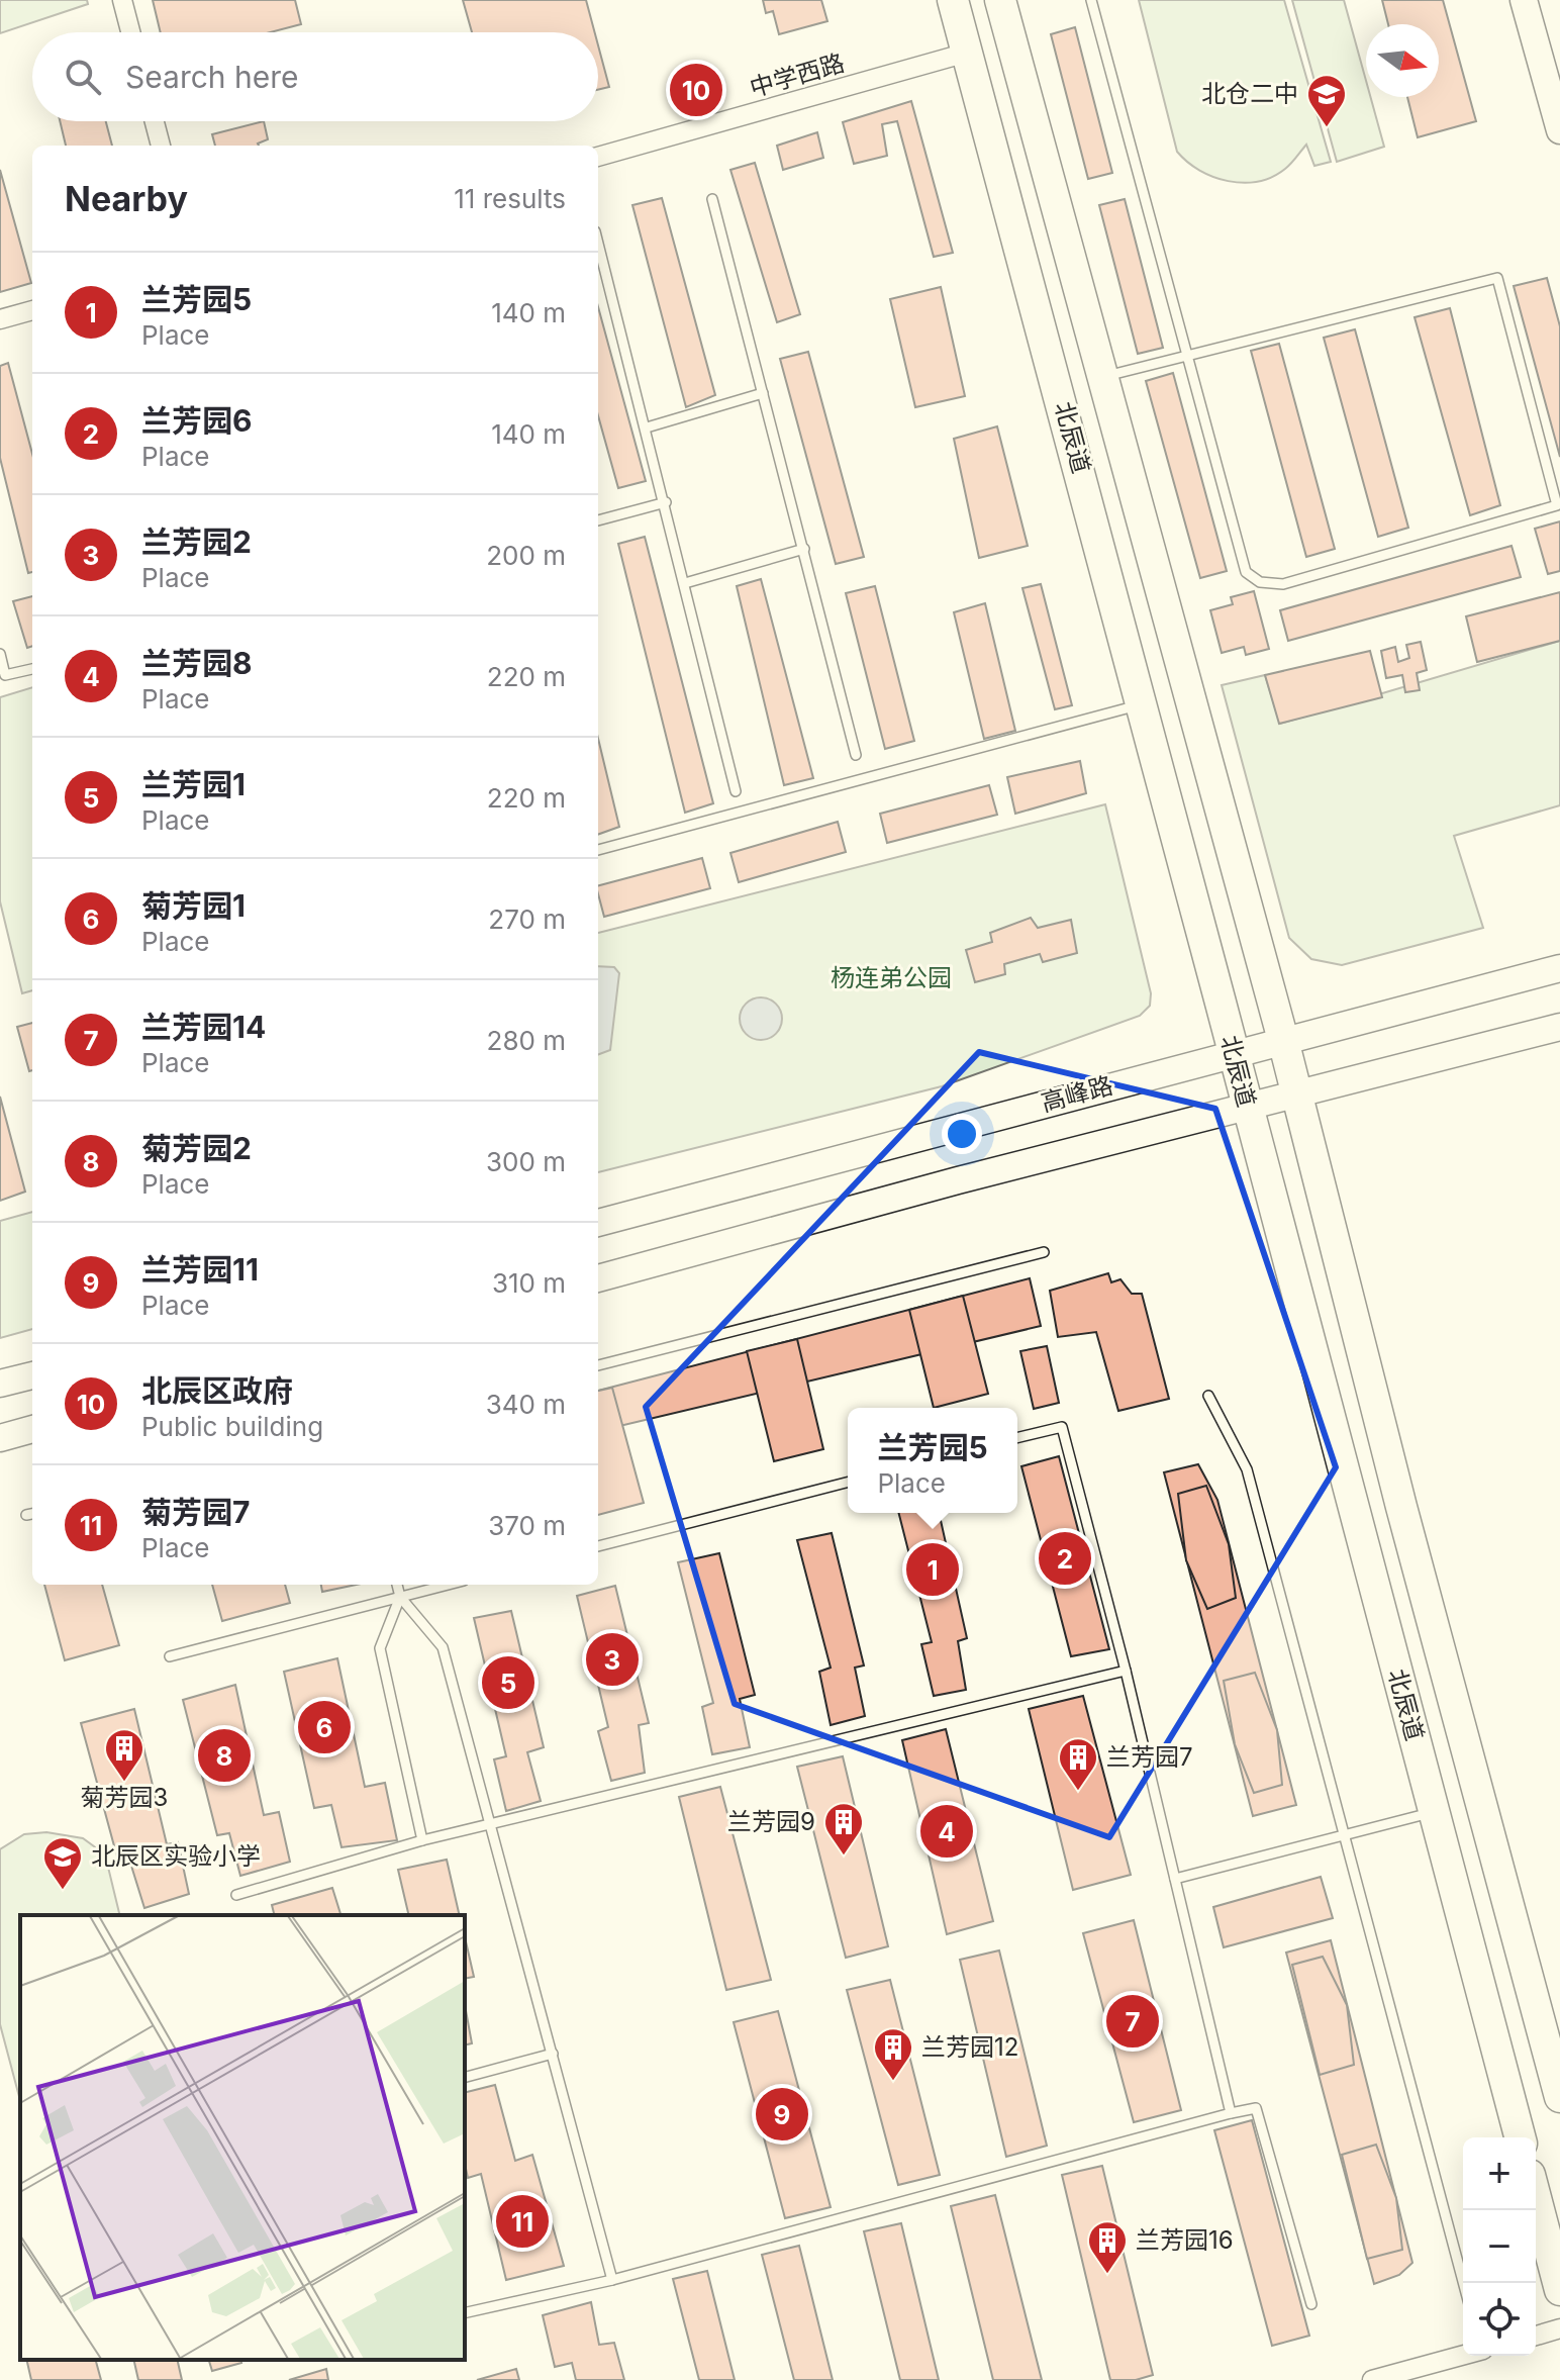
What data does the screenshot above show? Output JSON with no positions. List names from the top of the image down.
{
  "streets": {
    "main road": ["北辰道", "高峰路"],
    "street": ["中学西路"]
  },
  "crossings": [
    ["中学西路", "北辰道"],
    ["北辰道", "高峰路"]
  ],
  "parks": ["杨连弟公园"],
  "places": {
    "school or university": ["北仓二中", "北辰区实验小学"],
    "building": [
      "菊芳园3",
      "兰芳园7",
      "兰芳园9",
      "兰芳园12",
      "兰芳园16"
    ]
  },
  "north": "right",
  "page": {
    "search": "Search here",
    "pins": [
      "10",
      "2",
      "1",
      "3",
      "5",
      "6",
      "8",
      "4",
      "7",
      "9",
      "11"
    ],
    "heading": ["Nearby", "11 results"],
    "list": [
      {
        "mark": "1",
        "name": "兰芳园5",
        "note": "Place",
        "value": "140 m"
      },
      {
        "mark": "2",
        "name": "兰芳园6",
        "note": "Place",
        "value": "140 m"
      },
      {
        "mark": "3",
        "name": "兰芳园2",
        "note": "Place",
        "value": "200 m"
      },
      {
        "mark": "4",
        "name": "兰芳园8",
        "note": "Place",
        "value": "220 m"
      },
      {
        "mark": "5",
        "name": "兰芳园1",
        "note": "Place",
        "value": "220 m"
      },
      {
        "mark": "6",
        "name": "菊芳园1",
        "note": "Place",
        "value": "270 m"
      },
      {
        "mark": "7",
        "name": "兰芳园14",
        "note": "Place",
        "value": "280 m"
      },
      {
        "mark": "8",
        "name": "菊芳园2",
        "note": "Place",
        "value": "300 m"
      },
      {
        "mark": "9",
        "name": "兰芳园11",
        "note": "Place",
        "value": "310 m"
      },
      {
        "mark": "10",
        "name": "北辰区政府",
        "note": "Public building",
        "value": "340 m"
      },
      {
        "mark": "11",
        "name": "菊芳园7",
        "note": "Place",
        "value": "370 m"
      }
    ],
    "popup": ["兰芳园5", "Place"],
    "map_buttons": ["+", "−"]
  }
}
